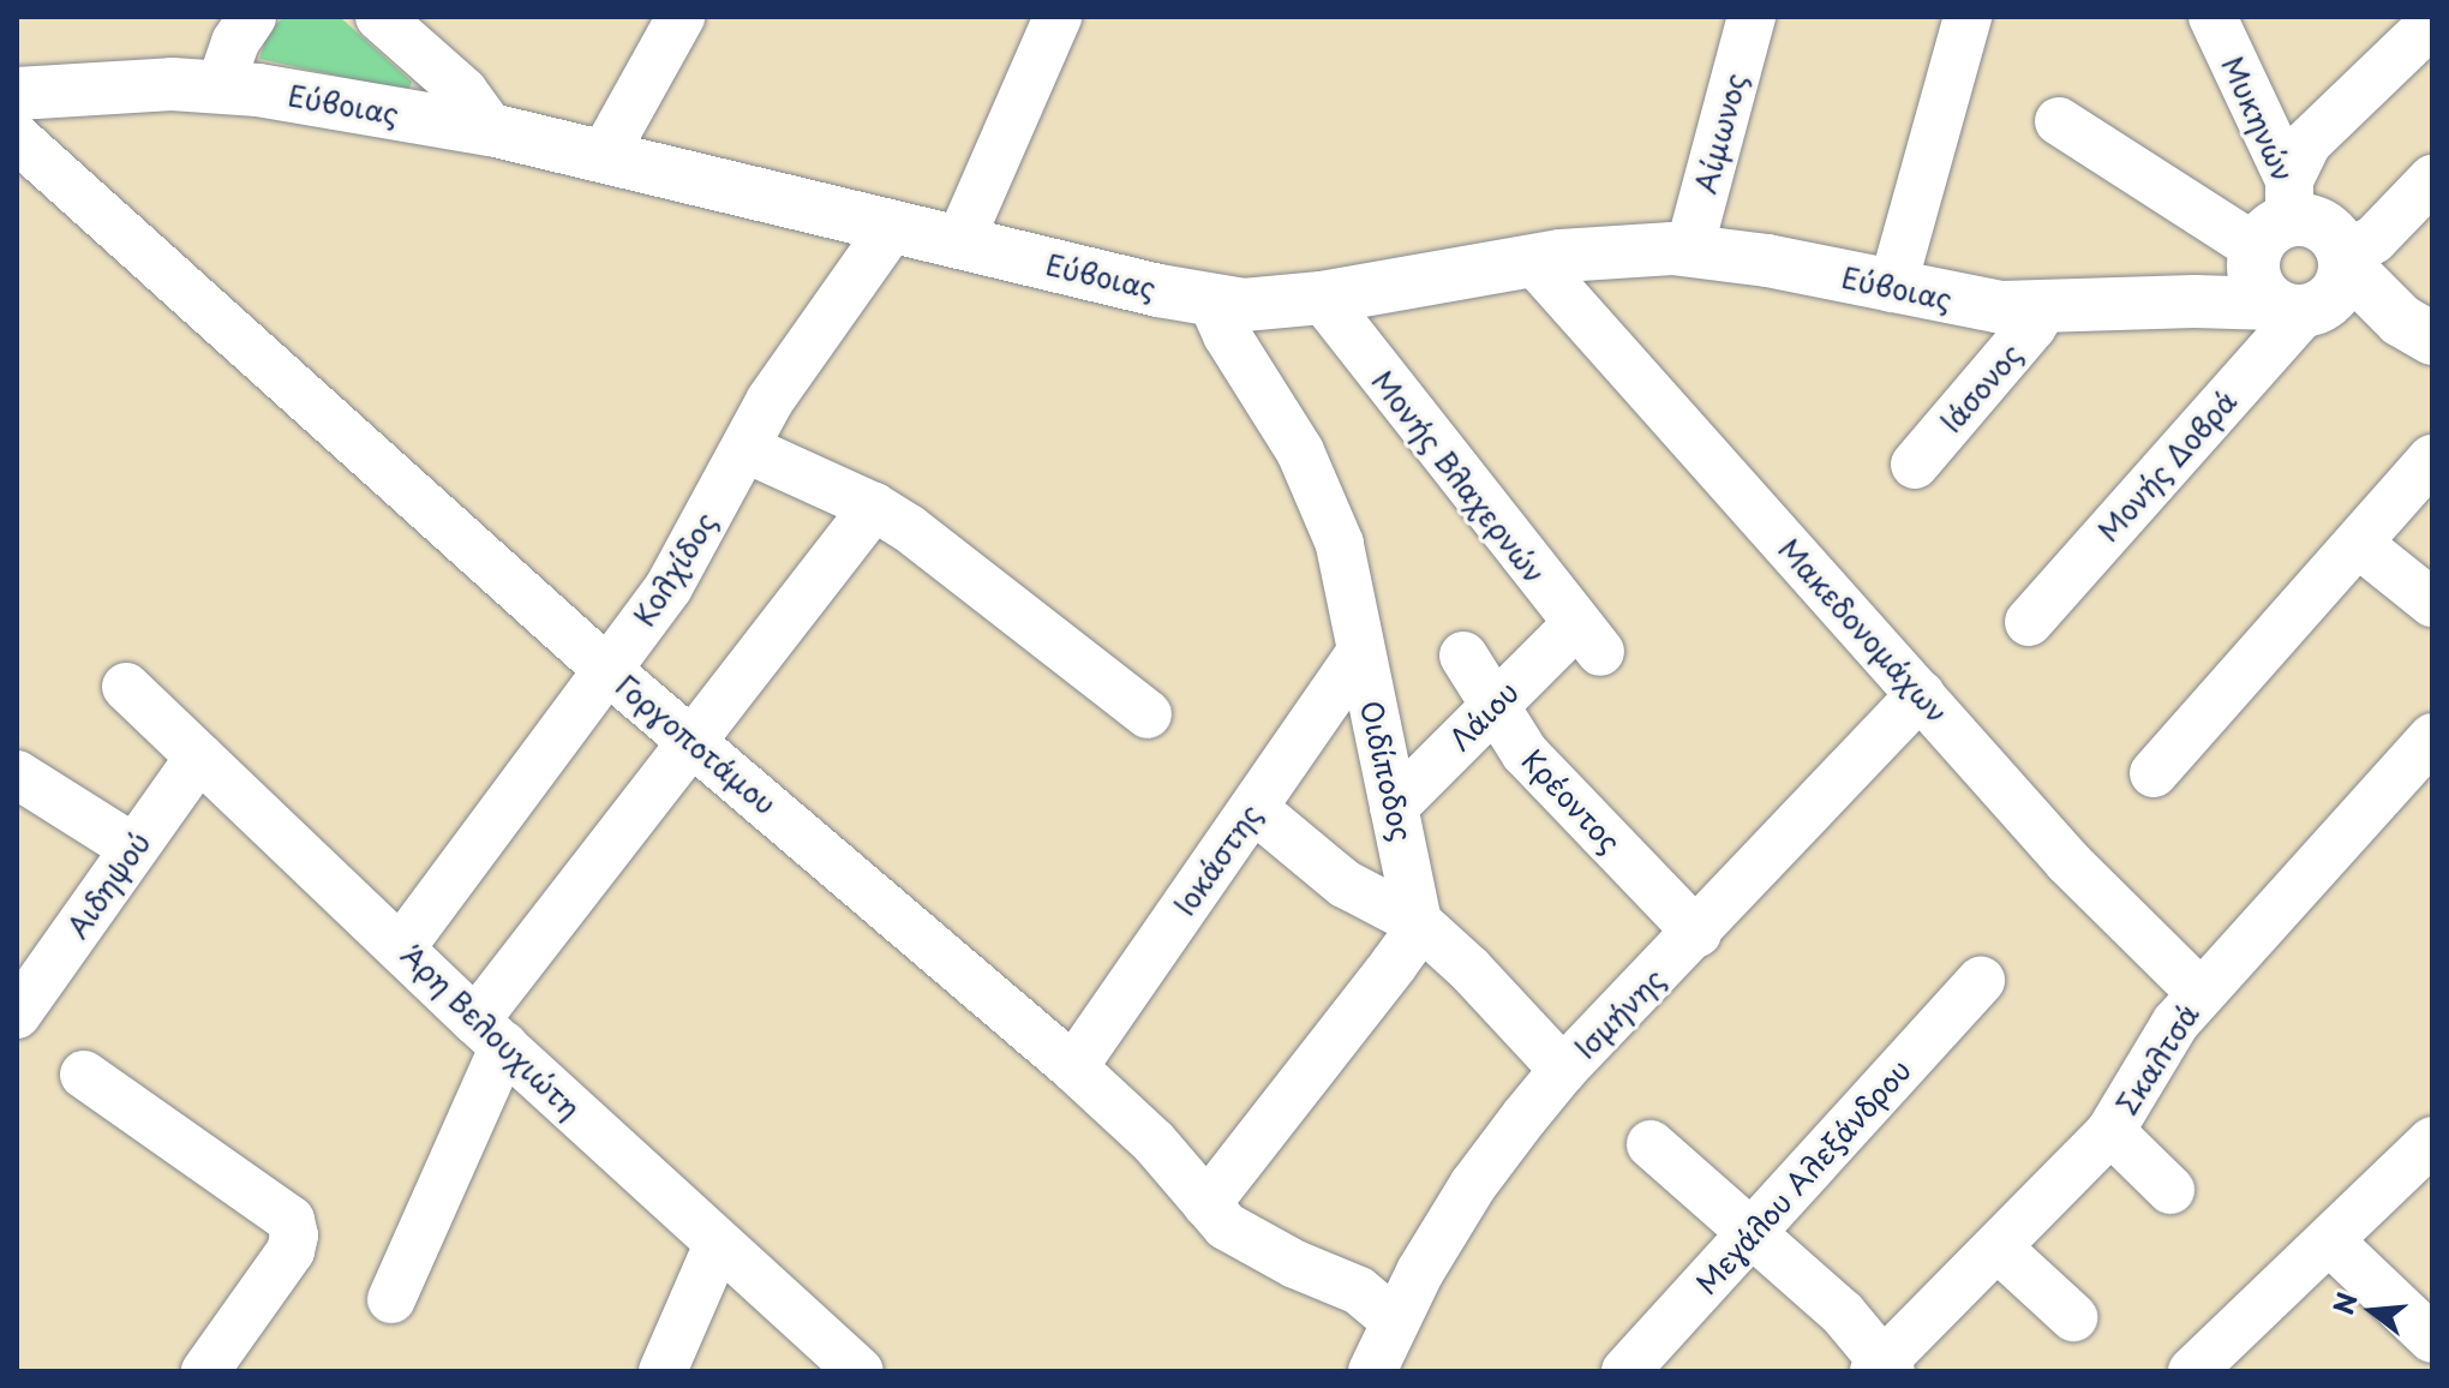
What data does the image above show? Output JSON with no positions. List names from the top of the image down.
{
  "streets": {
    "main road": ["Εύβοιας"],
    "street": [
      "Μυκηνών",
      "Αίμωνος",
      "Ιάσονος",
      "Μονής Δοβρά",
      "Μονής Βλαχερνών",
      "Κολχίδος",
      "Μακεδονομάχων",
      "Λάιου",
      "Γοργοποτάμου",
      "Οιδίποδος",
      "Κρέοντος",
      "Ιοκάστης",
      "Αιδηψού",
      "Ισμήνης",
      "Άρη Βελουχιώτη",
      "Σκαλτσά",
      "Μεγάλου Αλεξάνδρου"
    ]
  },
  "crossings": [
    ["Εύβοιας", "Αίμωνος"],
    ["Εύβοιας", "Ιάσονος"],
    ["Εύβοιας", "Μονής Δοβρά"],
    ["Εύβοιας", "Μονής Βλαχερνών"],
    ["Εύβοιας", "Κολχίδος"],
    ["Εύβοιας", "Μακεδονομάχων"],
    ["Εύβοιας", "Οιδίποδος"],
    ["Μονής Βλαχερνών", "Λάιου"],
    ["Κολχίδος", "Γοργοποτάμου"],
    ["Κολχίδος", "Άρη Βελουχιώτη"],
    ["Μακεδονομάχων", "Ισμήνης"],
    ["Μακεδονομάχων", "Σκαλτσά"],
    ["Λάιου", "Οιδίποδος"],
    ["Λάιου", "Κρέοντος"],
    ["Γοργοποτάμου", "Ιοκάστης"],
    ["Γοργοποτάμου", "Ισμήνης"],
    ["Οιδίποδος", "Ιοκάστης"],
    ["Κρέοντος", "Ισμήνης"],
    ["Αιδηψού", "Άρη Βελουχιώτη"]
  ],
  "north": "left"
}
